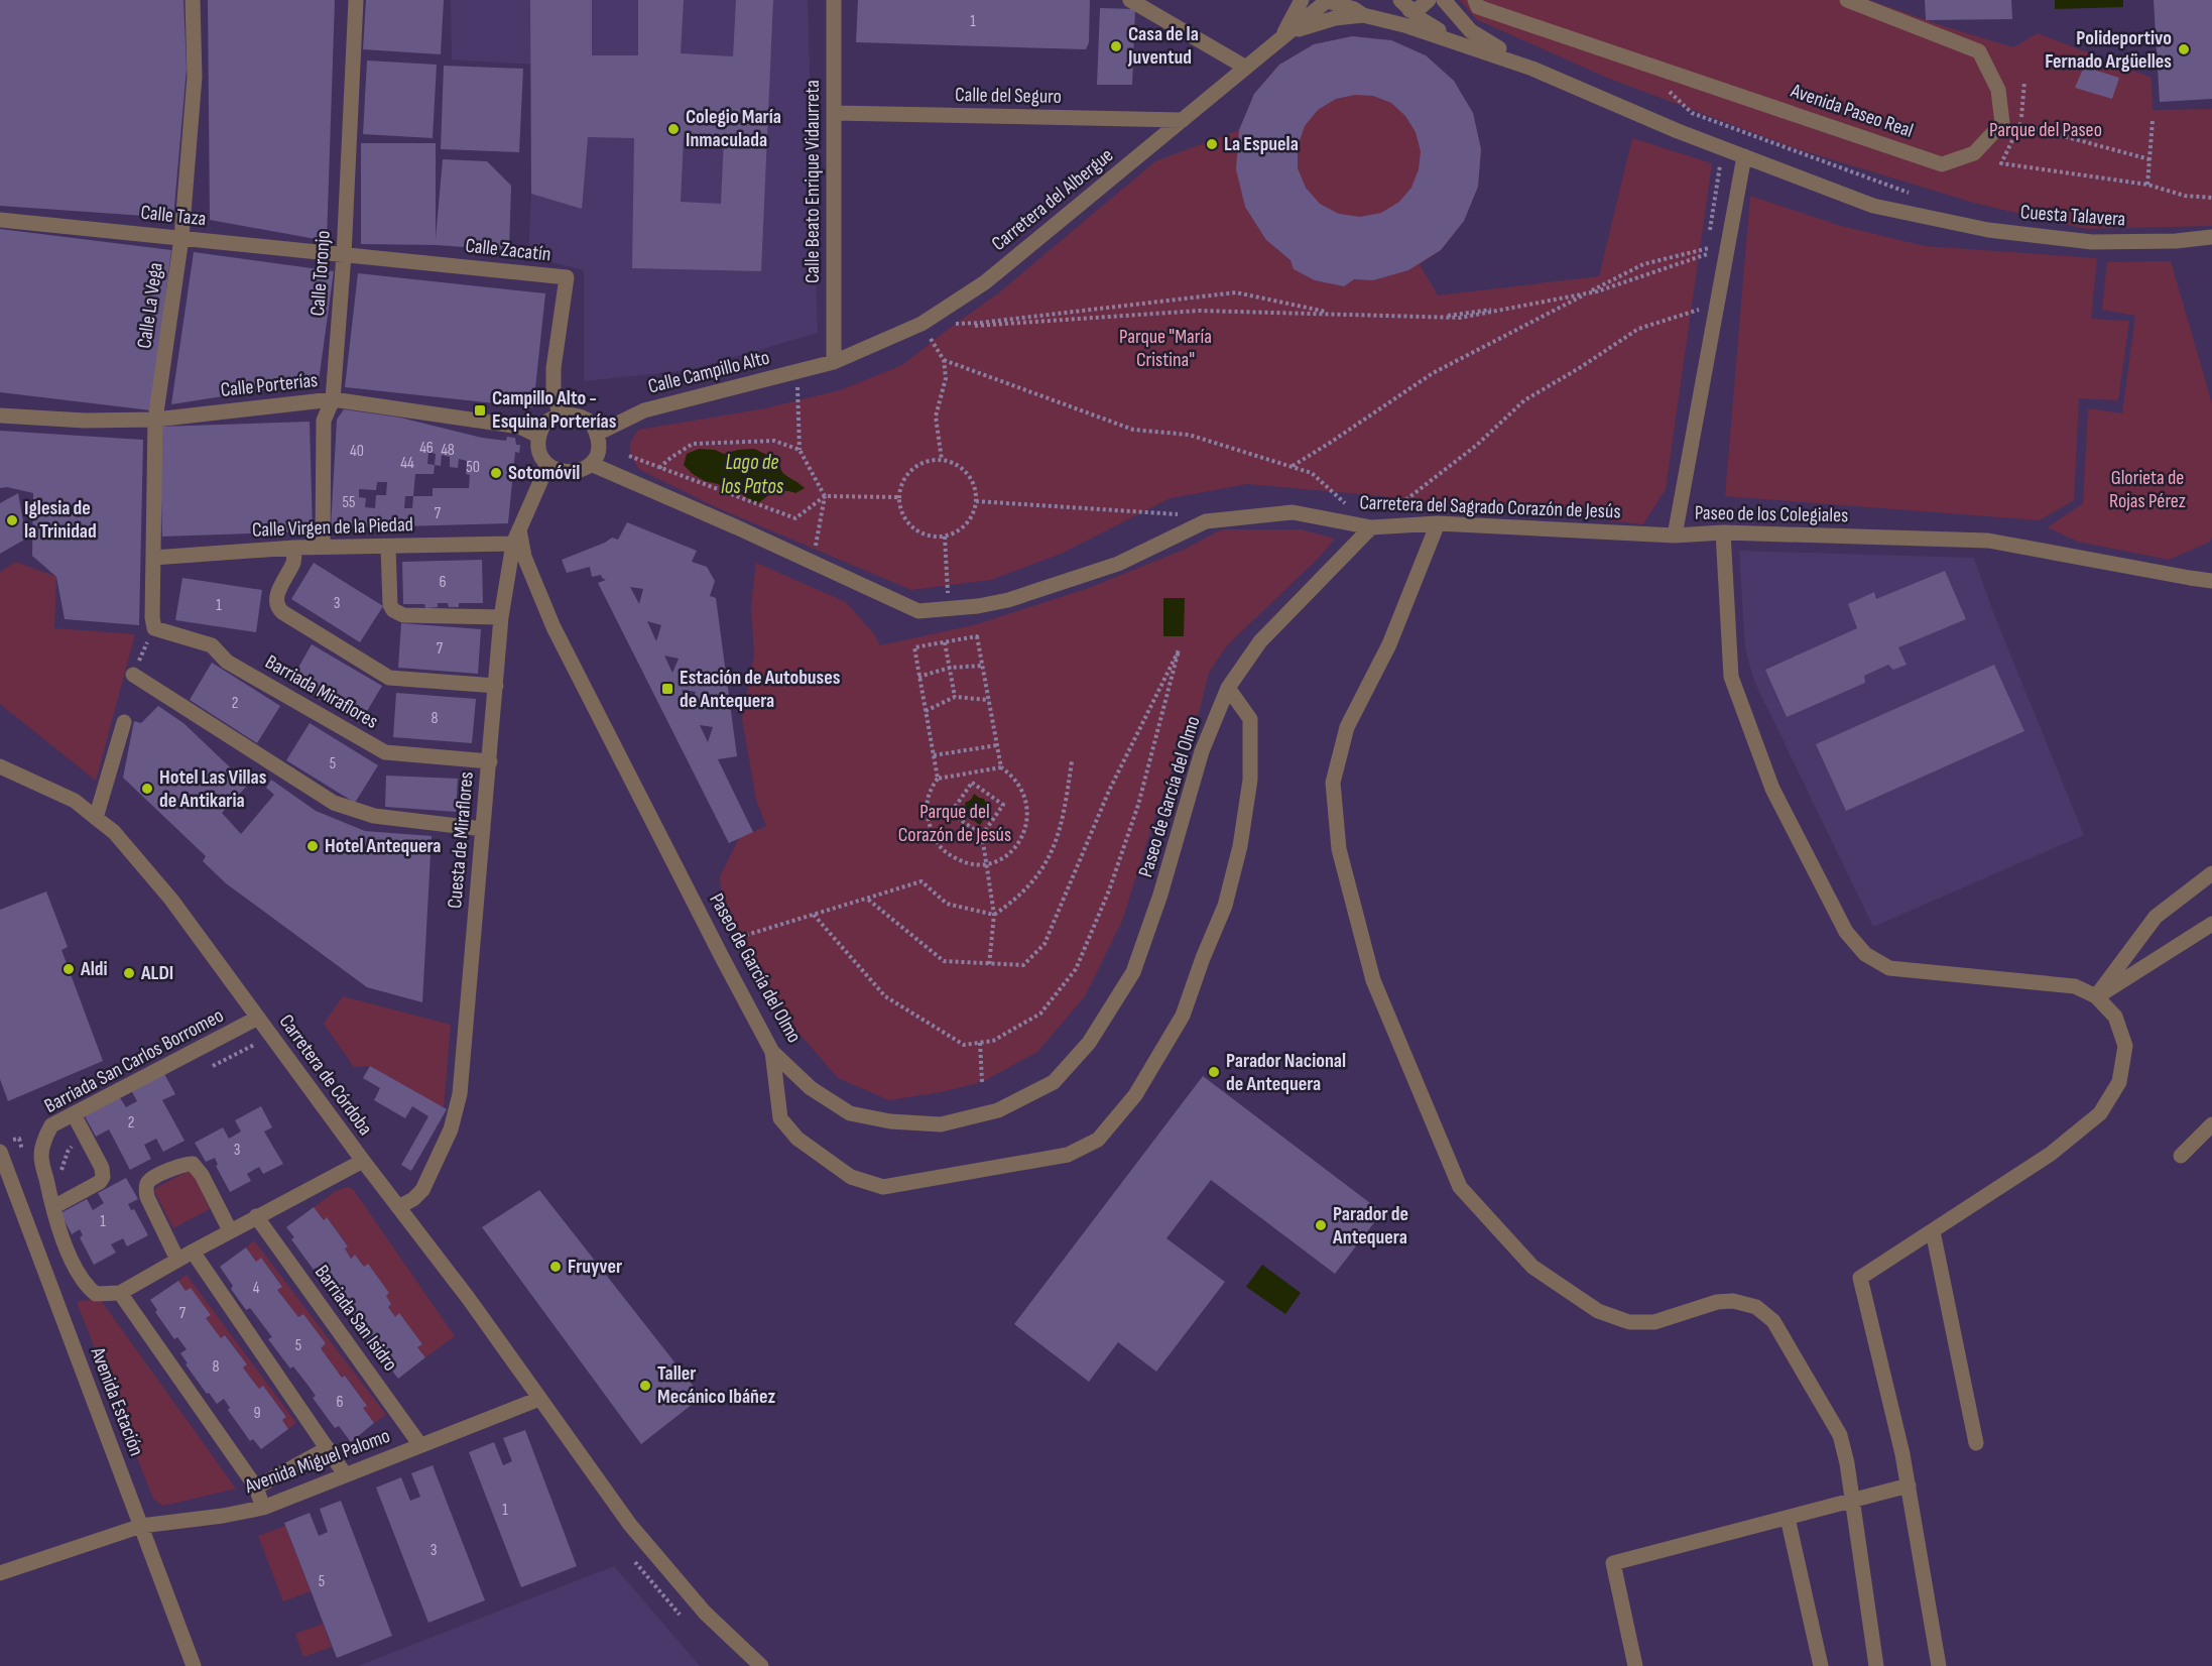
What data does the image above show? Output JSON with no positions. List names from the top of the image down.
{
  "streets": {
    "street": [
      "Calle del Seguro",
      "Avenida Paseo Real",
      "Calle Beato Enrique Vidaurreta",
      "Carretera del Albergue",
      "Calle Taza",
      "Cuesta Talavera",
      "Calle Zacatín",
      "Calle Toronjo",
      "Calle La Vega",
      "Calle Campillo Alto",
      "Calle Porterías",
      "Carretera del Sagrado Corazón de Jesús",
      "Paseo de los Colegiales",
      "Calle Virgen de la Piedad",
      "Barriada Miraflores",
      "Paseo de García del Olmo",
      "Cuesta de Miraflores",
      "Barriada San Carlos Borromeo",
      "Carretera de Córdoba",
      "Barriada San Isidro",
      "Avenida Estación",
      "Avenida Miguel Palomo"
    ]
  },
  "crossings": [
    ["Calle del Seguro", "Calle Beato Enrique Vidaurreta"],
    ["Calle del Seguro", "Carretera del Albergue"],
    ["Calle Beato Enrique Vidaurreta", "Carretera del Albergue"],
    ["Calle Beato Enrique Vidaurreta", "Calle Campillo Alto"],
    ["Carretera del Albergue", "Calle Campillo Alto"],
    ["Calle Taza", "Calle Zacatín"],
    ["Calle Taza", "Calle Toronjo"],
    ["Calle Taza", "Calle La Vega"],
    ["Cuesta Talavera", "Paseo de los Colegiales"],
    ["Calle Zacatín", "Calle Toronjo"],
    ["Calle Zacatín", "Calle Campillo Alto"],
    ["Calle Zacatín", "Calle Porterías"],
    ["Calle Zacatín", "Carretera del Sagrado Corazón de Jesús"],
    ["Calle Zacatín", "Cuesta de Miraflores"],
    ["Calle Toronjo", "Calle Porterías"],
    ["Calle Toronjo", "Calle Virgen de la Piedad"],
    ["Calle La Vega", "Calle Porterías"],
    ["Calle La Vega", "Calle Virgen de la Piedad"],
    ["Calle La Vega", "Barriada Miraflores"],
    ["Calle Campillo Alto", "Calle Porterías"],
    ["Calle Campillo Alto", "Carretera del Sagrado Corazón de Jesús"],
    ["Calle Campillo Alto", "Cuesta de Miraflores"],
    ["Calle Porterías", "Carretera del Sagrado Corazón de Jesús"],
    ["Calle Porterías", "Cuesta de Miraflores"],
    ["Carretera del Sagrado Corazón de Jesús", "Paseo de los Colegiales"],
    ["Carretera del Sagrado Corazón de Jesús", "Paseo de García del Olmo"],
    ["Carretera del Sagrado Corazón de Jesús", "Cuesta de Miraflores"],
    ["Calle Virgen de la Piedad", "Paseo de García del Olmo"],
    ["Calle Virgen de la Piedad", "Cuesta de Miraflores"],
    ["Barriada Miraflores", "Cuesta de Miraflores"],
    ["Paseo de García del Olmo", "Cuesta de Miraflores"],
    ["Cuesta de Miraflores", "Carretera de Córdoba"],
    ["Barriada San Carlos Borromeo", "Carretera de Córdoba"],
    ["Carretera de Córdoba", "Avenida Miguel Palomo"],
    ["Barriada San Isidro", "Avenida Miguel Palomo"],
    ["Avenida Estación", "Avenida Miguel Palomo"]
  ],
  "water": ["Lago de los Patos"],
  "parks": [
    "Parque del Paseo",
    "Parque \"María Cristina\"",
    "Glorieta de Rojas Pérez",
    "Parque del Corazón de Jesús"
  ],
  "places": {
    "other": [
      "Casa de la Juventud",
      "Polideportivo Fernado Argüelles",
      "Colegio María Inmaculada",
      "La Espuela",
      "Sotomóvil",
      "Iglesia de la Trinidad",
      "Hotel Las Villas de Antikaria",
      "Hotel Antequera",
      "Aldi",
      "ALDI",
      "Parador Nacional de Antequera",
      "Parador de Antequera",
      "Fruyver",
      "Taller Mecánico Ibáñez"
    ],
    "transit": ["Campillo Alto - Esquina Porterías", "Estación de Autobuses de Antequera"]
  },
  "house_numbers": [
    "1",
    "46",
    "48",
    "40",
    "44",
    "50",
    "55",
    "7",
    "6",
    "3",
    "1",
    "7",
    "2",
    "8",
    "5",
    "2",
    "3",
    "1",
    "4",
    "7",
    "5",
    "8",
    "6",
    "9",
    "1",
    "3",
    "5"
  ]
}
